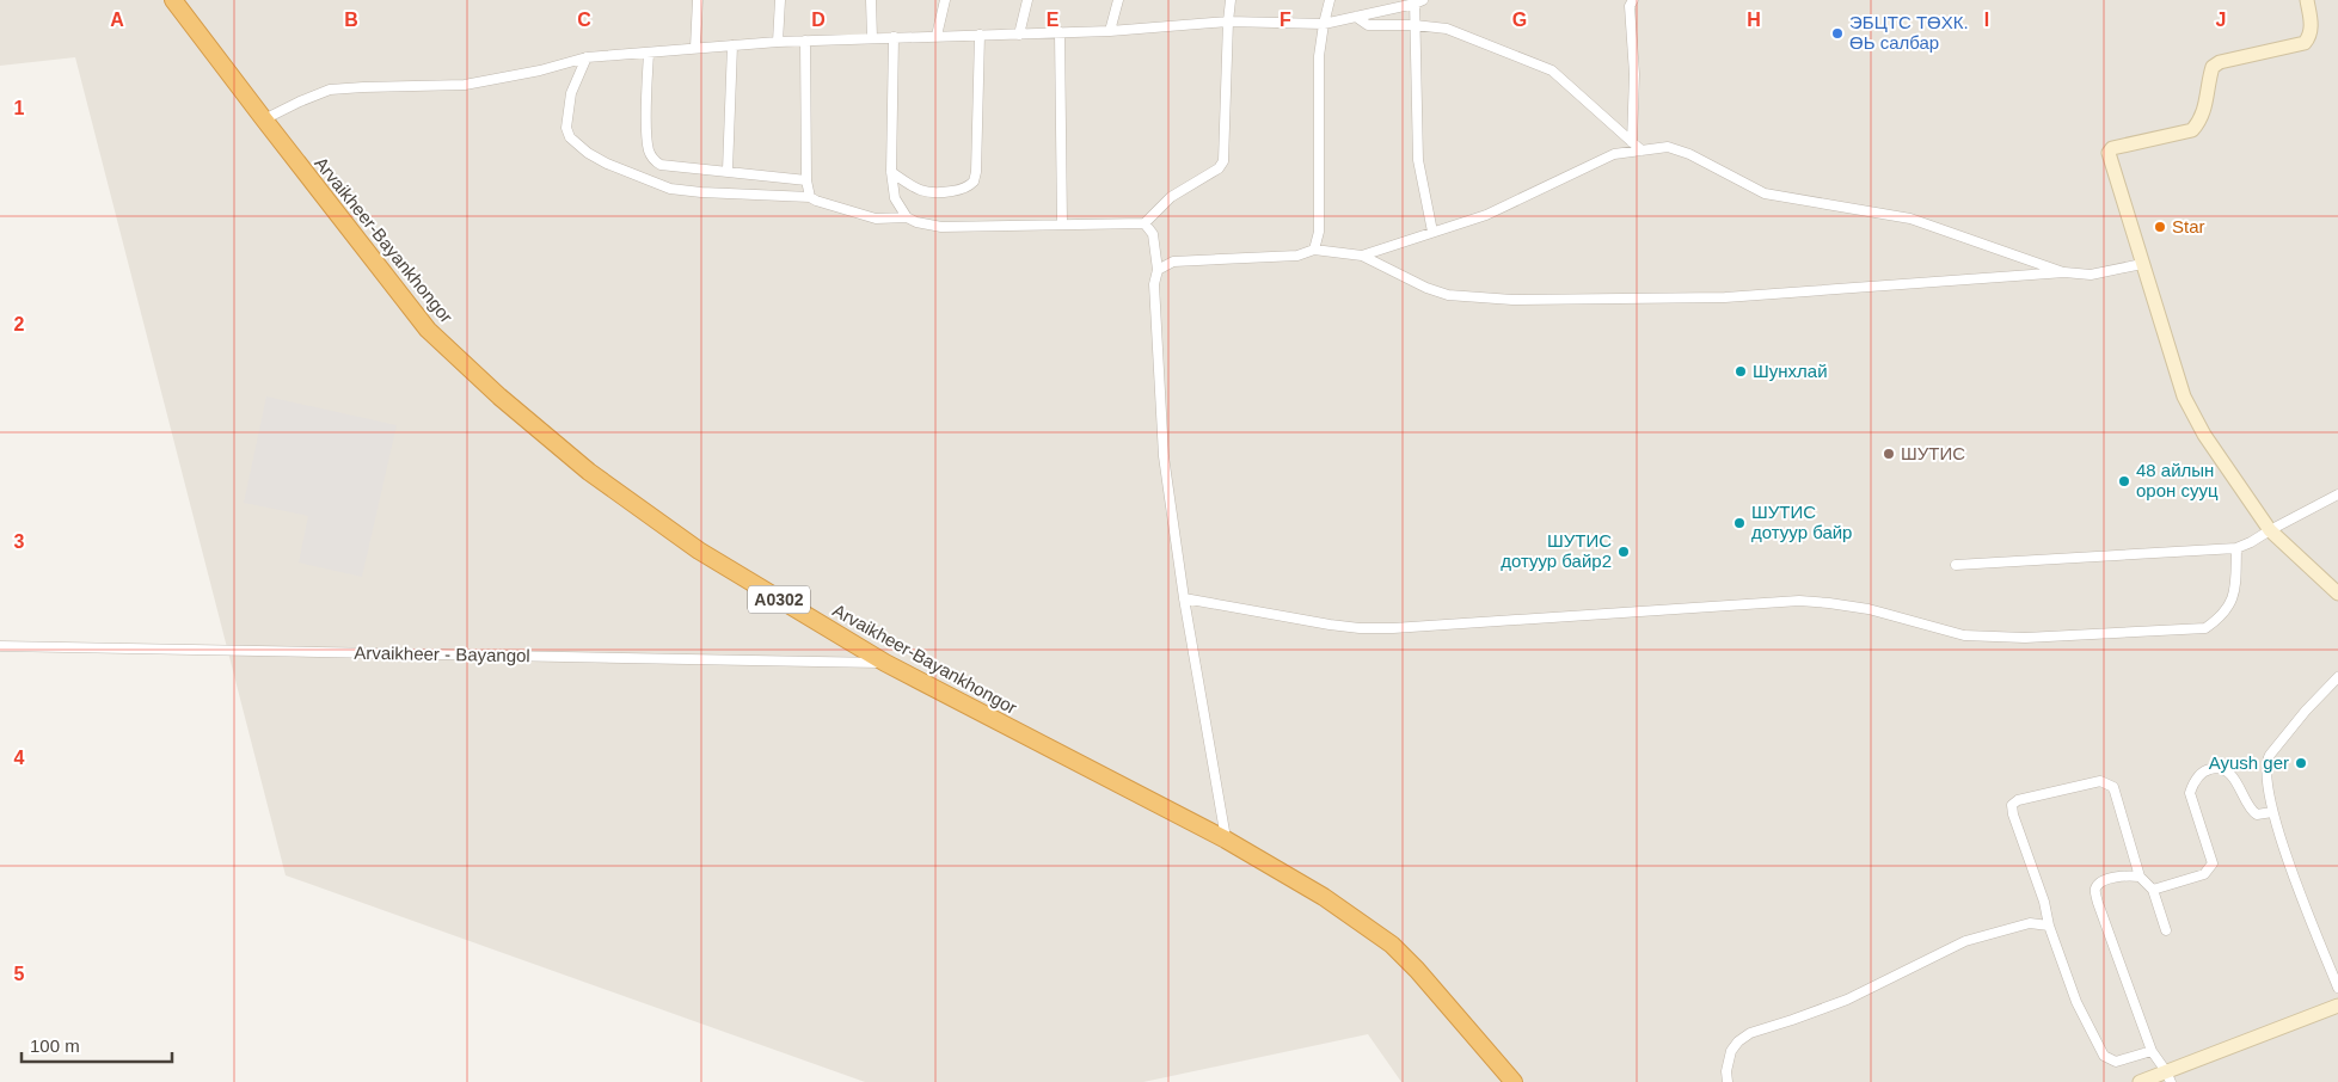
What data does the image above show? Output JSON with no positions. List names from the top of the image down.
{
  "streets": {
    "highway": ["Arvaikheer-Bayankhongor", "A0302"],
    "street": ["Arvaikheer - Bayangol"]
  },
  "crossings": [
    ["Arvaikheer-Bayankhongor", "Arvaikheer - Bayangol"]
  ],
  "places": [
    "ЭБЦТС ТӨХК. ӨЬ салбар",
    "Star",
    "Шунхлай",
    "ШУТИС",
    "48 айлын орон сууц",
    "ШУТИС дотуур байр",
    "ШУТИС дотуур байр2",
    "Ayush ger"
  ],
  "scale_bar": "100 m",
  "grid": {
    "columns": [
      "A",
      "B",
      "C",
      "D",
      "E",
      "F",
      "G",
      "H",
      "I",
      "J"
    ],
    "rows": [
      "1",
      "2",
      "3",
      "4",
      "5"
    ]
  }
}
